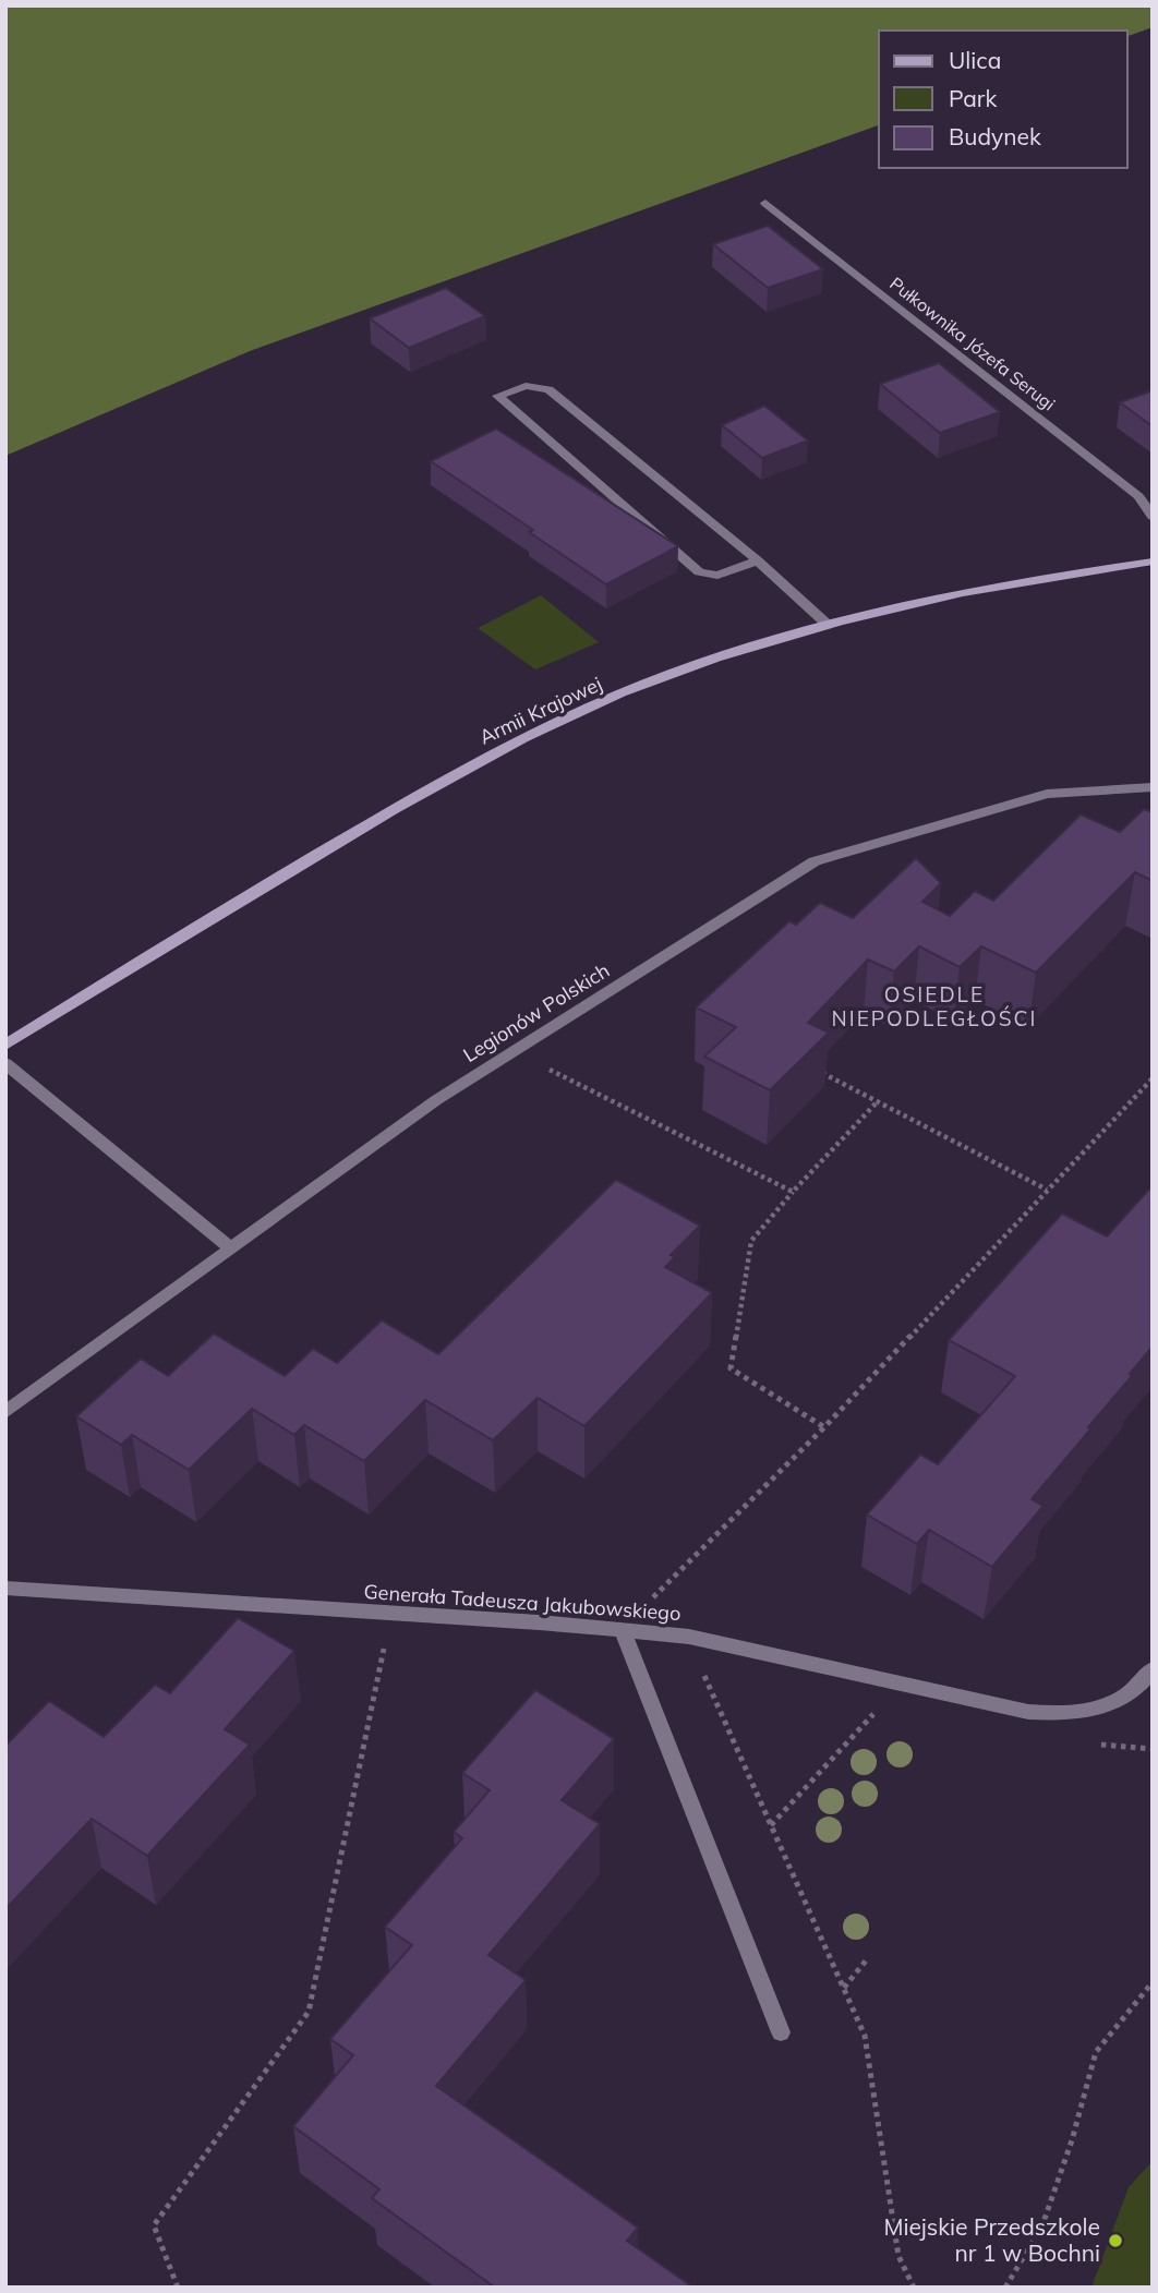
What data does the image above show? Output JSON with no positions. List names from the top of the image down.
{
  "streets": {
    "main road": ["Armii Krajowej"],
    "street": ["Pułkownika Józefa Serugi", "Legionów Polskich", "Generała Tadeusza Jakubowskiego"]
  },
  "districts": ["OSIEDLE NIEPODLEGŁOŚCI"],
  "places": ["Miejskie Przedszkole nr 1 w Bochni"],
  "legend": ["Ulica", "Park", "Budynek"]
}
